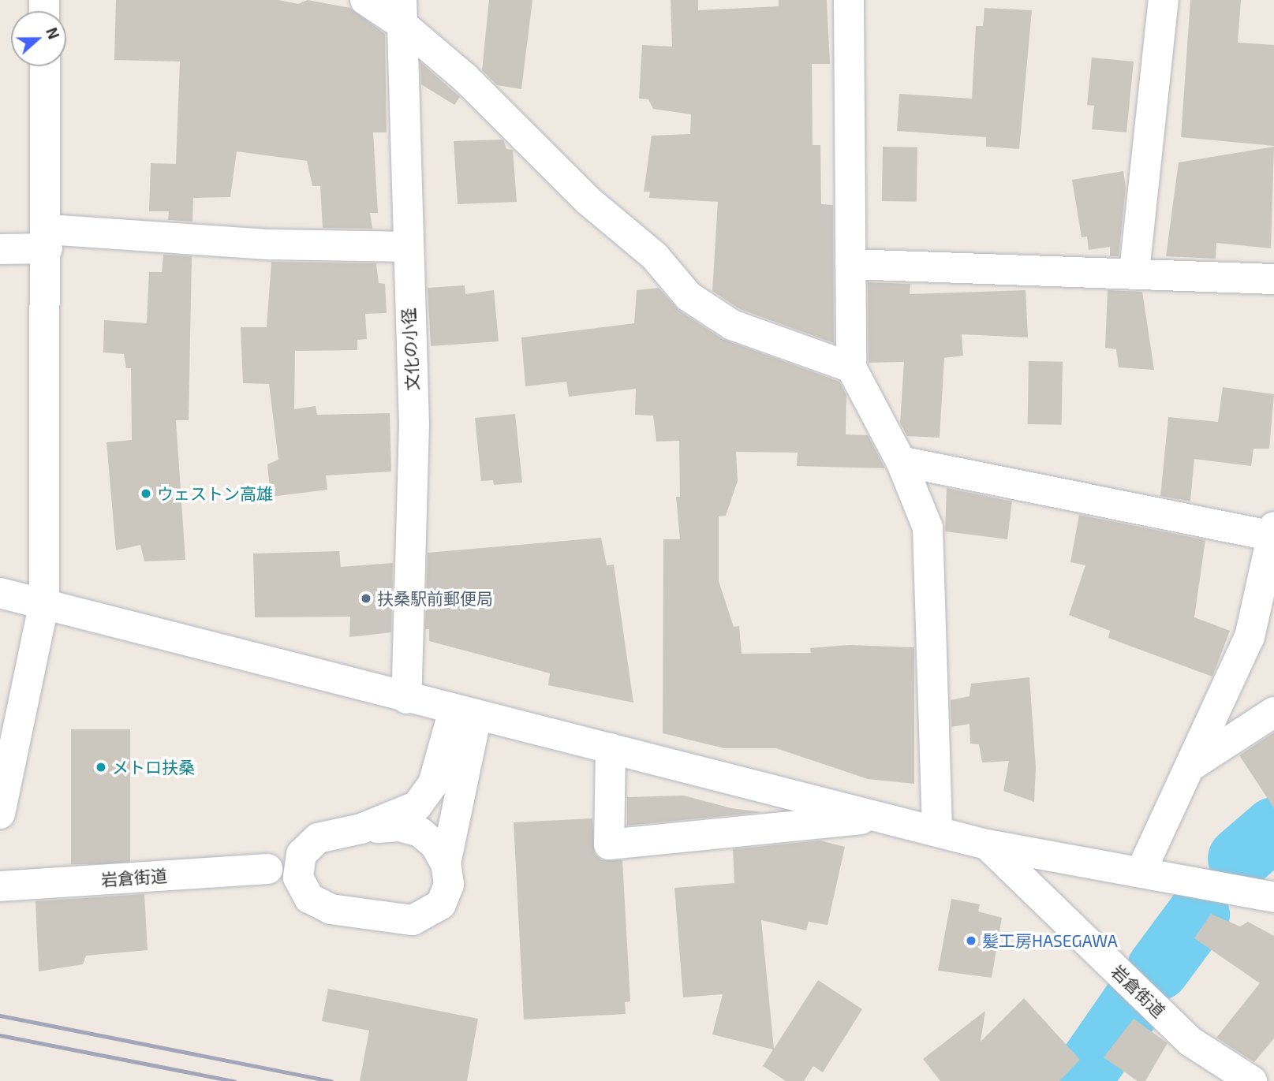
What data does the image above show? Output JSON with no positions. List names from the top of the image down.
{
  "streets": {
    "street": ["文化の小径", "岩倉街道"]
  },
  "places": [
    "ウェストン高雄",
    "扶桑駅前郵便局",
    "メトロ扶桑",
    "髪工房HASEGAWA"
  ],
  "north": "right"
}
